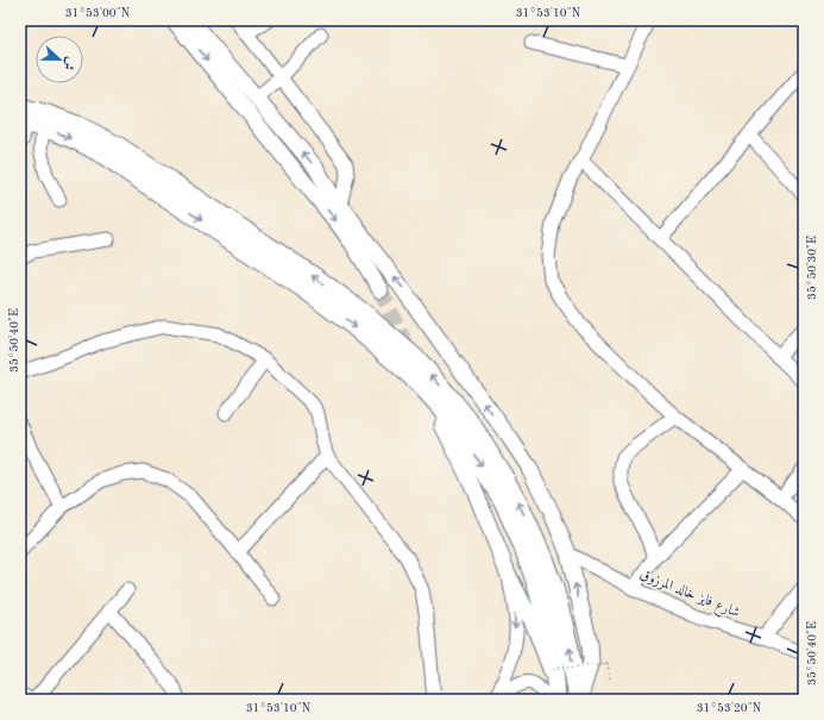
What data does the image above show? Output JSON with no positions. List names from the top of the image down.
{
  "streets": {
    "street": ["شارع فايز خالد المرزوق"]
  },
  "north": "right",
  "coordinates": [
    "31°53'00\"N",
    "31°53'10\"N",
    "35°50'30\"E",
    "35°50'40\"E",
    "31°53'20\"N"
  ]
}
